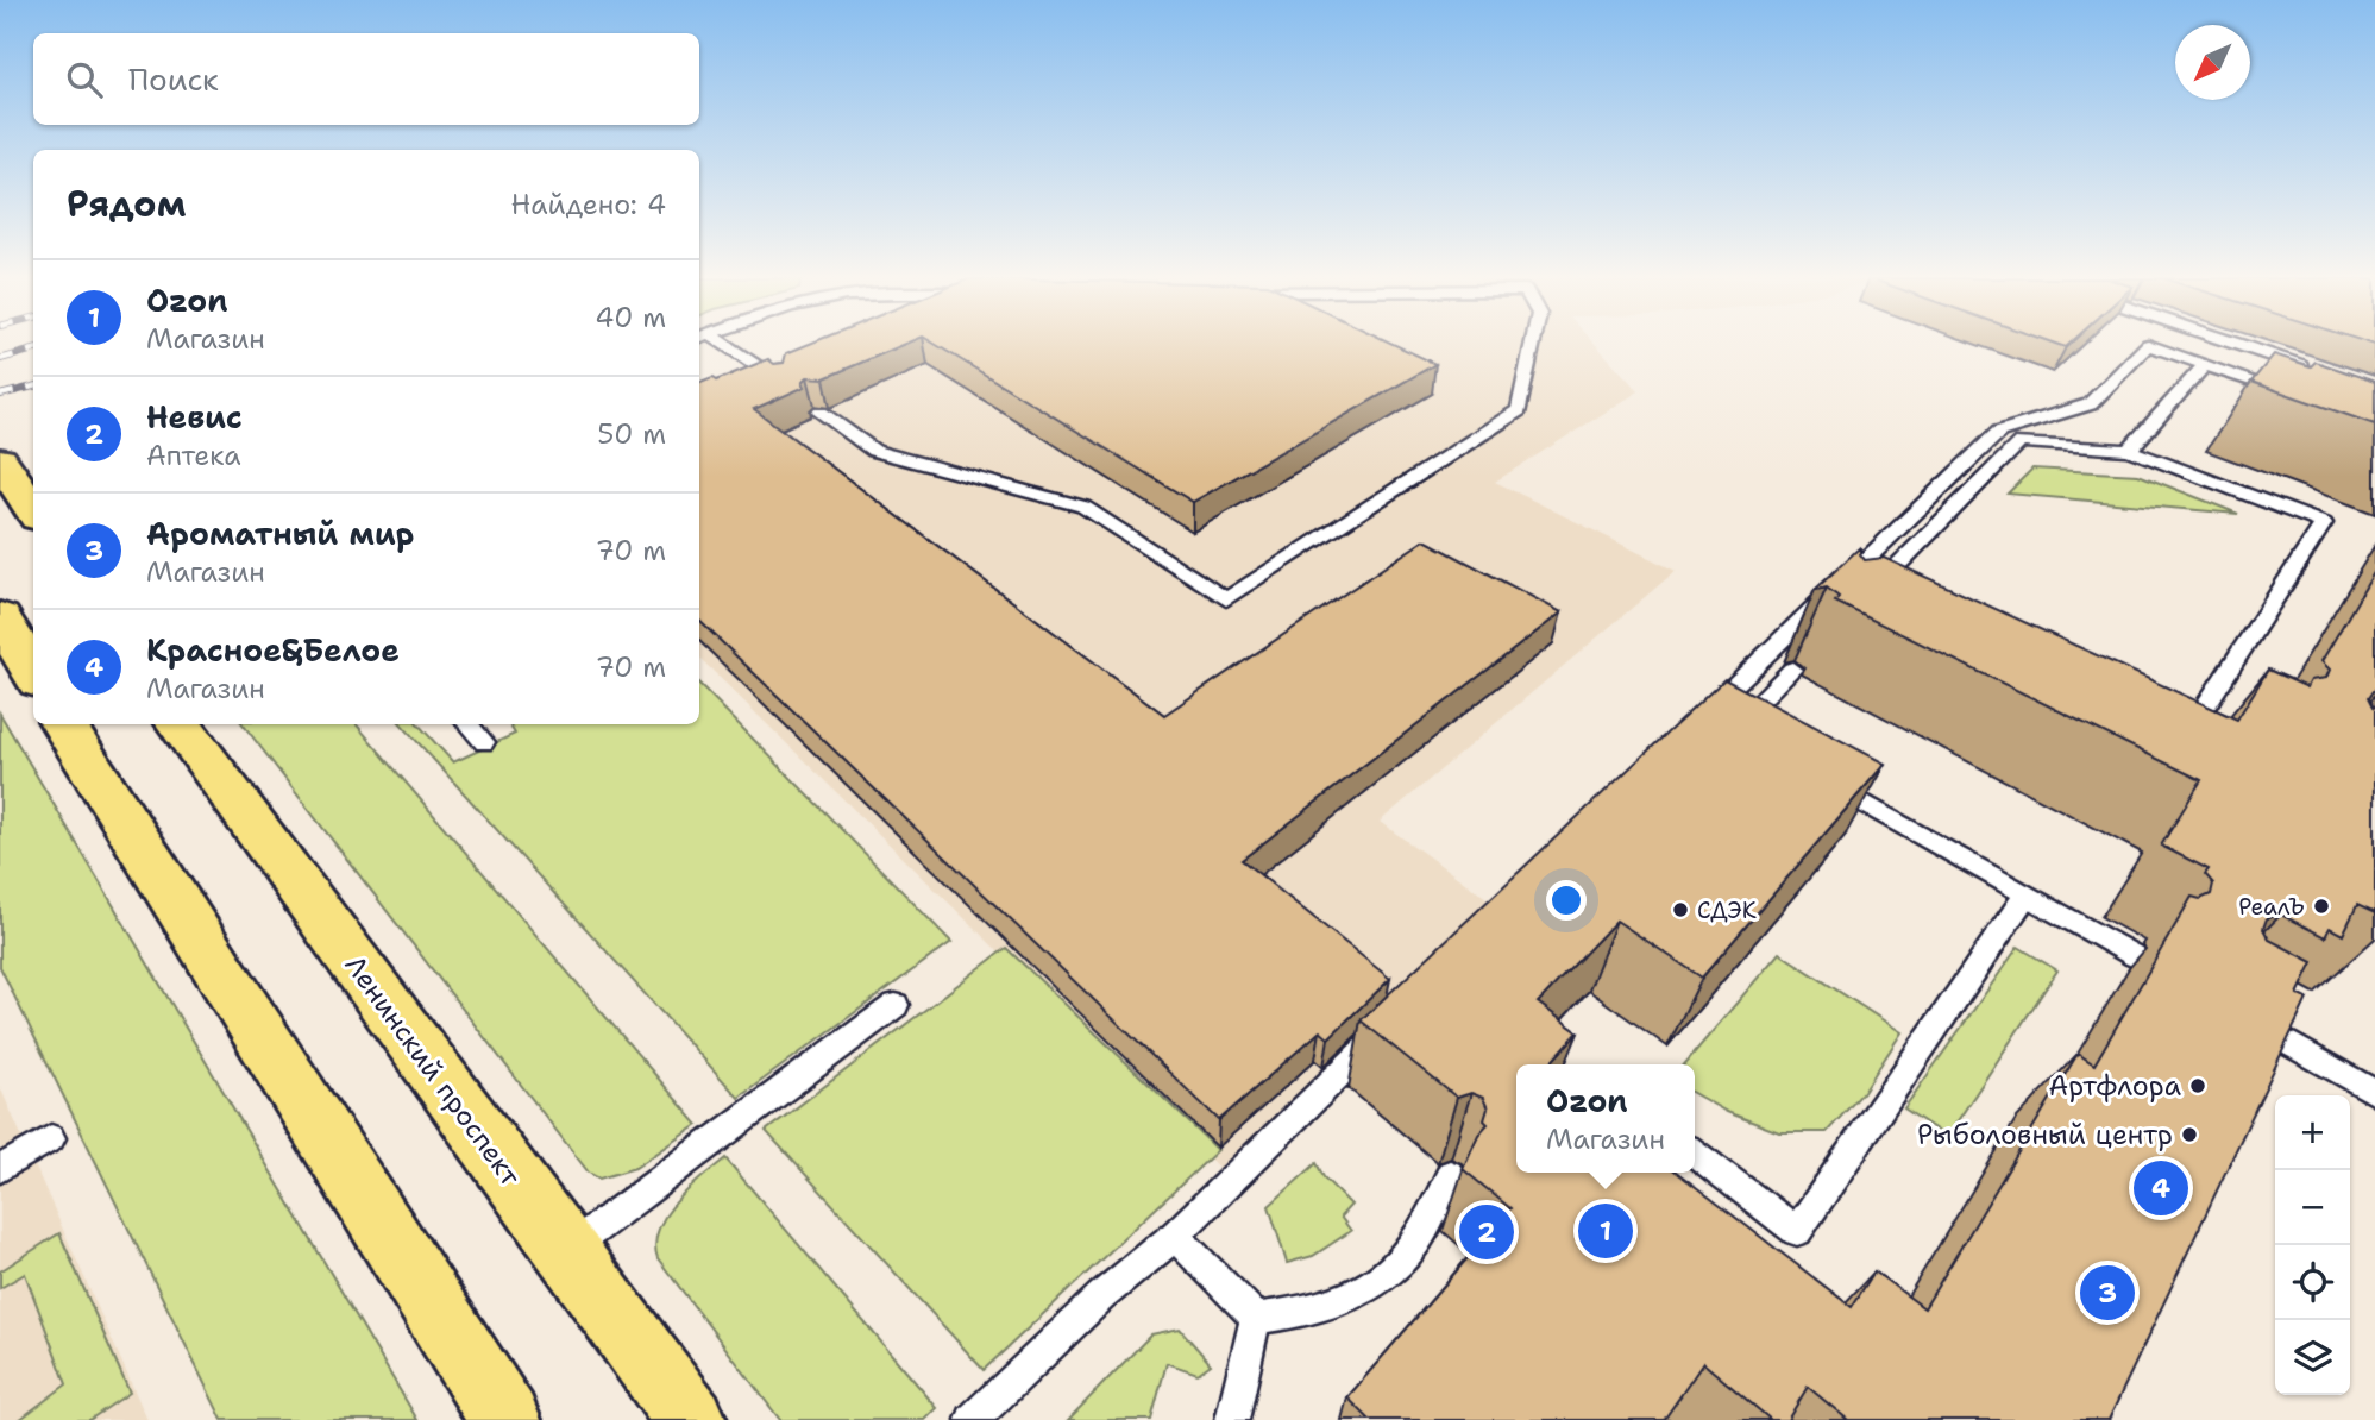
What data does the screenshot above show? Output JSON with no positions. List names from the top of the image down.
{
  "streets": {
    "main road": ["Ленинский проспект"]
  },
  "places": [
    "РеалЪ",
    "СДЭК",
    "Артфлора",
    "Рыболовный центр"
  ],
  "north": "bottom left",
  "page": {
    "search": "Поиск",
    "heading": ["Рядом", "Найдено: 4"],
    "list": [
      {
        "mark": "1",
        "name": "Ozon",
        "note": "Магазин",
        "value": "40 m"
      },
      {
        "mark": "2",
        "name": "Невис",
        "note": "Аптека",
        "value": "50 m"
      },
      {
        "mark": "3",
        "name": "Ароматный мир",
        "note": "Магазин",
        "value": "70 m"
      },
      {
        "mark": "4",
        "name": "Красное&Белое",
        "note": "Магазин",
        "value": "70 m"
      }
    ],
    "popup": ["Ozon", "Магазин"],
    "map_buttons": ["+", "−"],
    "pins": [
      "4",
      "1",
      "2",
      "3"
    ]
  }
}
